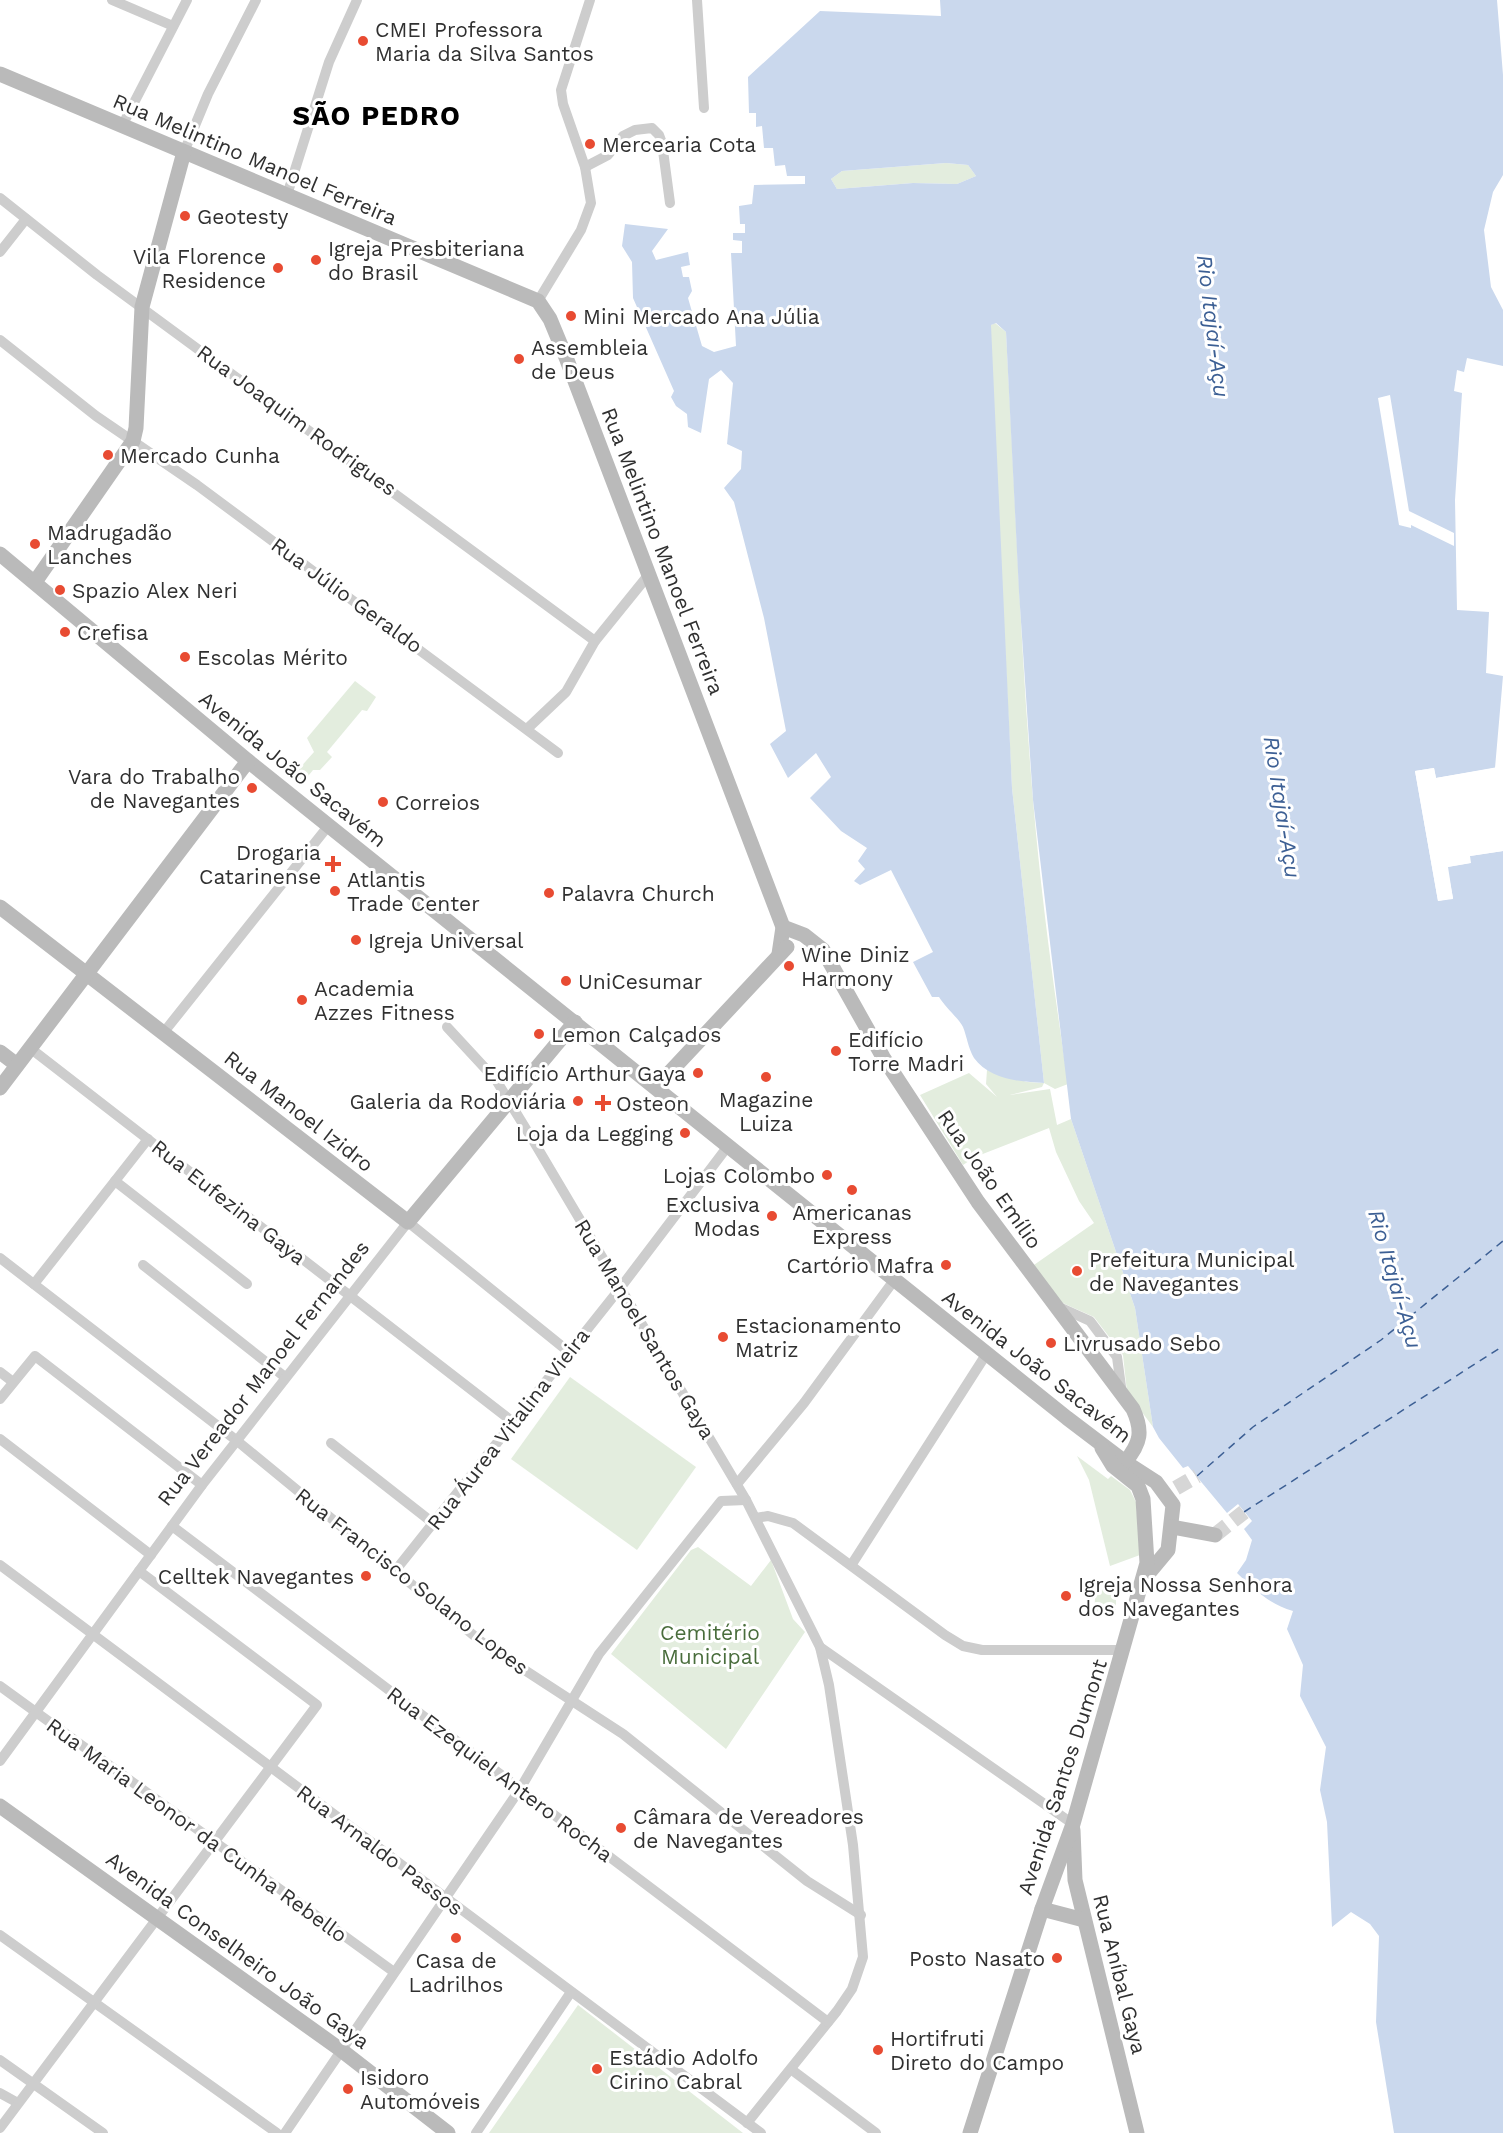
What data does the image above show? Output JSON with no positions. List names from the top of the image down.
{
  "streets": {
    "main road": [
      "Rua Melintino Manoel Ferreira",
      "Avenida João Sacavém",
      "Rua Manoel Izidro",
      "Rua João Emílio",
      "Rua Vereador Manoel Fernandes",
      "Avenida Santos Dumont",
      "Avenida Conselheiro João Gaya",
      "Rua Aníbal Gaya"
    ],
    "street": [
      "Rua Joaquim Rodrigues",
      "Rua Júlio Geraldo",
      "Rua Eufezina Gaya",
      "Rua Manoel Santos Gaya",
      "Rua Áurea Vitalina Vieira",
      "Rua Francisco Solano Lopes",
      "Rua Ezequiel Antero Rocha",
      "Rua Maria Leonor da Cunha Rebello",
      "Rua Arnaldo Passos"
    ]
  },
  "crossings": [
    ["Rua Melintino Manoel Ferreira", "Rua João Emílio"],
    ["Avenida João Sacavém", "Rua João Emílio"],
    ["Avenida João Sacavém", "Rua Vereador Manoel Fernandes"],
    ["Avenida João Sacavém", "Rua Áurea Vitalina Vieira"],
    ["Avenida João Sacavém", "Avenida Santos Dumont"],
    ["Rua Manoel Izidro", "Rua Vereador Manoel Fernandes"],
    ["Rua Manoel Izidro", "Rua Áurea Vitalina Vieira"],
    ["Rua Eufezina Gaya", "Rua Vereador Manoel Fernandes"],
    ["Rua Eufezina Gaya", "Rua Áurea Vitalina Vieira"],
    ["Rua Manoel Santos Gaya", "Rua Vereador Manoel Fernandes"],
    ["Rua Manoel Santos Gaya", "Rua Áurea Vitalina Vieira"],
    ["Rua Vereador Manoel Fernandes", "Rua Francisco Solano Lopes"],
    ["Rua Vereador Manoel Fernandes", "Rua Ezequiel Antero Rocha"],
    ["Rua Vereador Manoel Fernandes", "Rua Maria Leonor da Cunha Rebello"],
    ["Rua Vereador Manoel Fernandes", "Rua Arnaldo Passos"],
    ["Rua Áurea Vitalina Vieira", "Rua Francisco Solano Lopes"],
    ["Avenida Santos Dumont", "Rua Aníbal Gaya"]
  ],
  "districts": ["SÃO PEDRO"],
  "water": ["Rio Itajaí-Açu"],
  "parks": ["Cemitério Municipal"],
  "places": {
    "other": [
      "CMEI Professora Maria da Silva Santos",
      "Mercearia Cota",
      "Geotesty",
      "Igreja Presbiteriana do Brasil",
      "Vila Florence Residence",
      "Mini Mercado Ana Júlia",
      "Assembleia de Deus",
      "Mercado Cunha",
      "Madrugadão Lanches",
      "Spazio Alex Neri",
      "Crefisa",
      "Escolas Mérito",
      "Vara do Trabalho de Navegantes",
      "Correios",
      "Atlantis Trade Center",
      "Palavra Church",
      "Igreja Universal",
      "Wine Diniz Harmony",
      "UniCesumar",
      "Academia Azzes Fitness",
      "Lemon Calçados",
      "Edifício Torre Madri",
      "Edifício Arthur Gaya",
      "Magazine Luiza",
      "Galeria da Rodoviária",
      "Loja da Legging",
      "Lojas Colombo",
      "Americanas Express",
      "Exclusiva Modas",
      "Cartório Mafra",
      "Prefeitura Municipal de Navegantes",
      "Estacionamento Matriz",
      "Livrusado Sebo",
      "Celltek Navegantes",
      "Igreja Nossa Senhora dos Navegantes",
      "Câmara de Vereadores de Navegantes",
      "Casa de Ladrilhos",
      "Posto Nasato",
      "Hortifruti Direto do Campo",
      "Estádio Adolfo Cirino Cabral",
      "Isidoro Automóveis"
    ],
    "health": ["Drogaria Catarinense", "Osteon"]
  }
}
